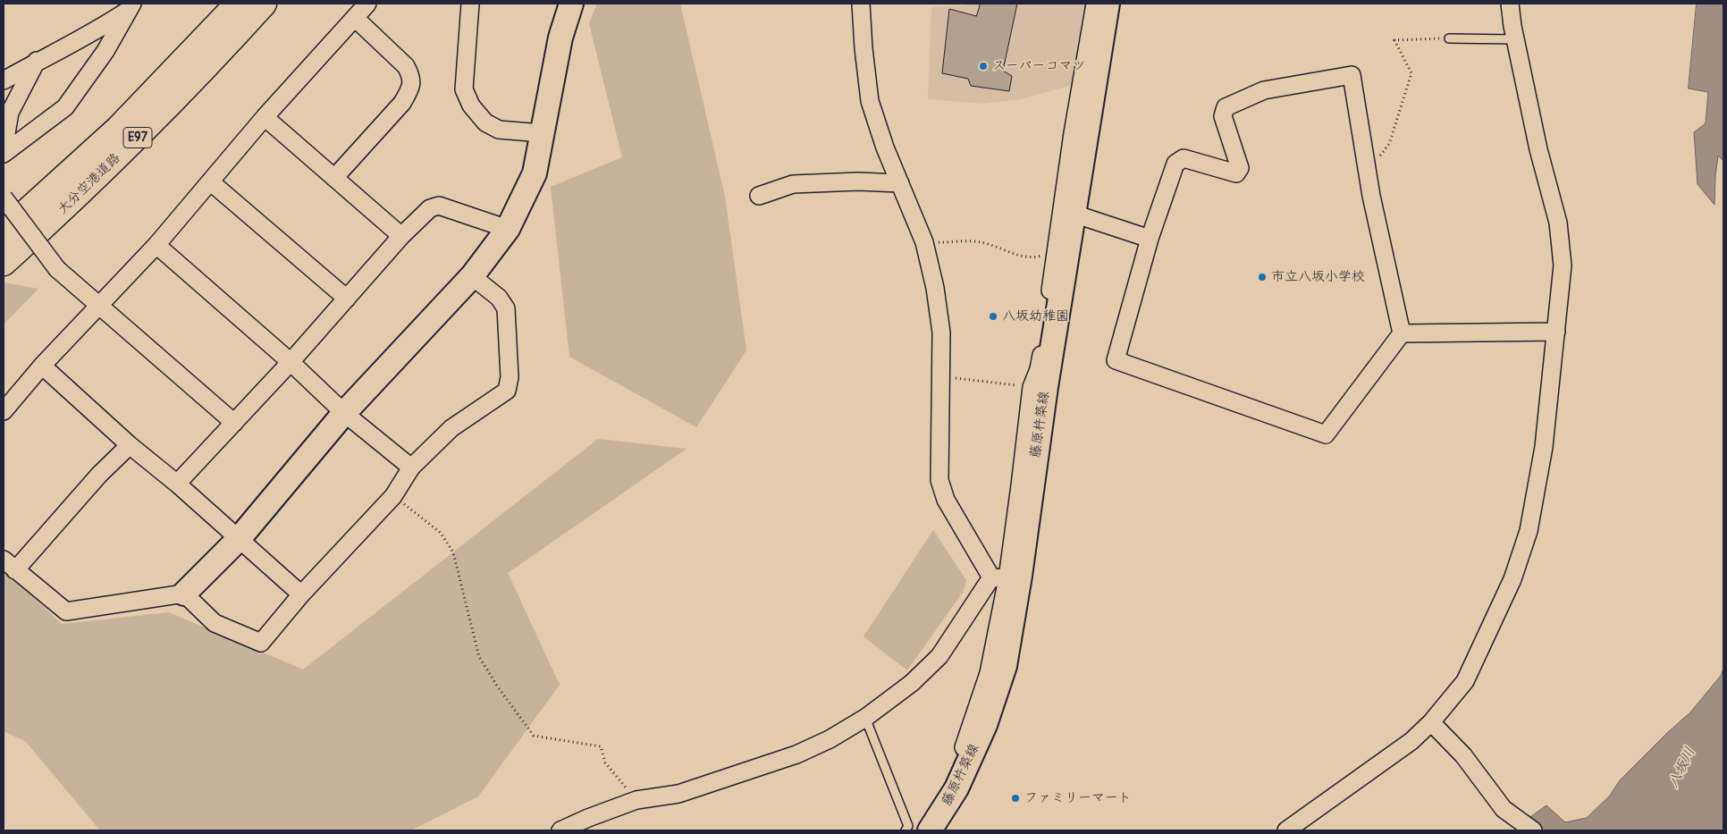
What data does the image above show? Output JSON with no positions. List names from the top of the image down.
{
  "streets": {
    "highway": ["E97", "大分空港道路"],
    "main road": ["藤原杵築線"]
  },
  "water": ["八坂川"],
  "places": [
    "スーパーコマツ",
    "市立八坂小学校",
    "八坂幼稚園",
    "ファミリーマート"
  ]
}
